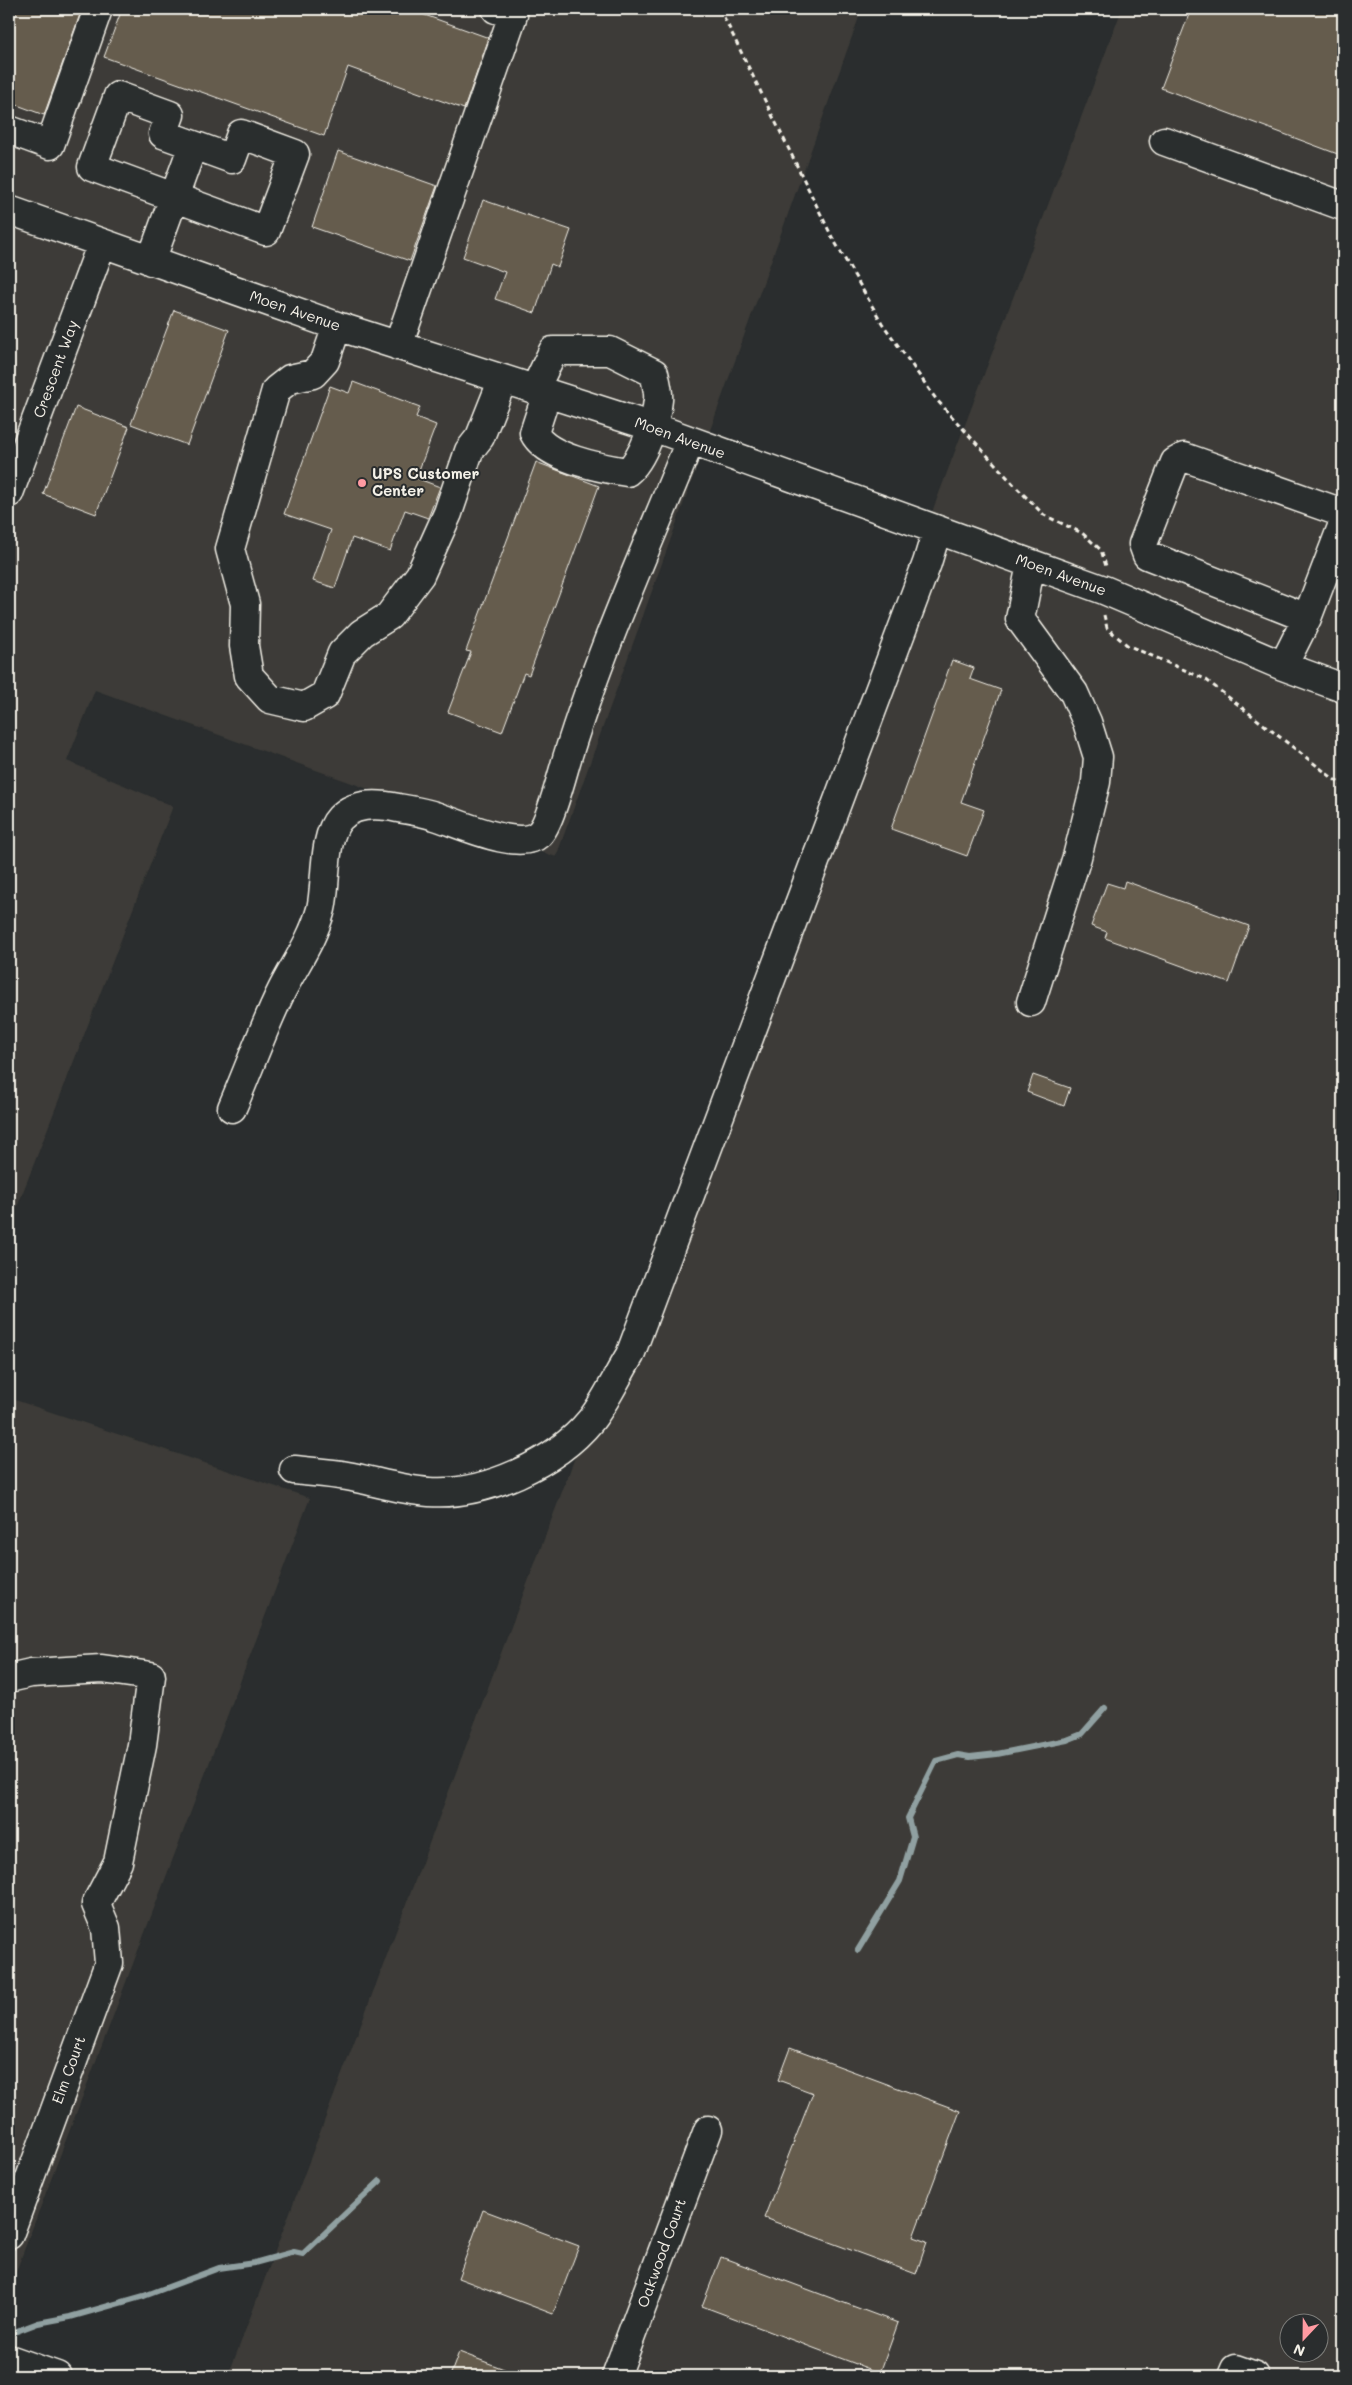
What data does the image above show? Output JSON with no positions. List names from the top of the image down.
{
  "streets": {
    "street": [
      "Moen Avenue",
      "Crescent Way",
      "Elm Court",
      "Oakwood Court"
    ]
  },
  "crossings": [
    ["Moen Avenue", "Crescent Way"]
  ],
  "places": ["UPS Customer Center"],
  "north": "bottom"
}
